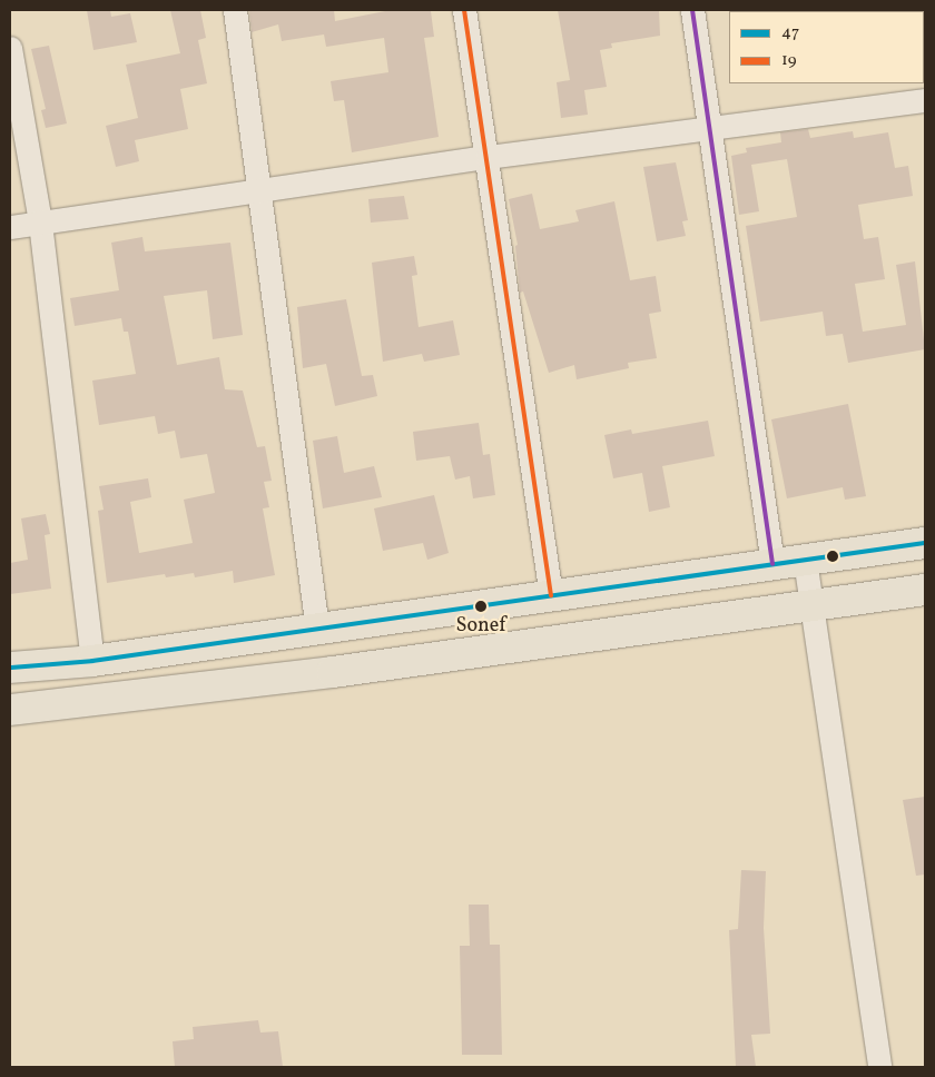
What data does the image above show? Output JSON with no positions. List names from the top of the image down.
{
  "places": ["Sonef"],
  "lines": ["transit line 19", "transit line 47"],
  "legend": ["47", "19"]
}
